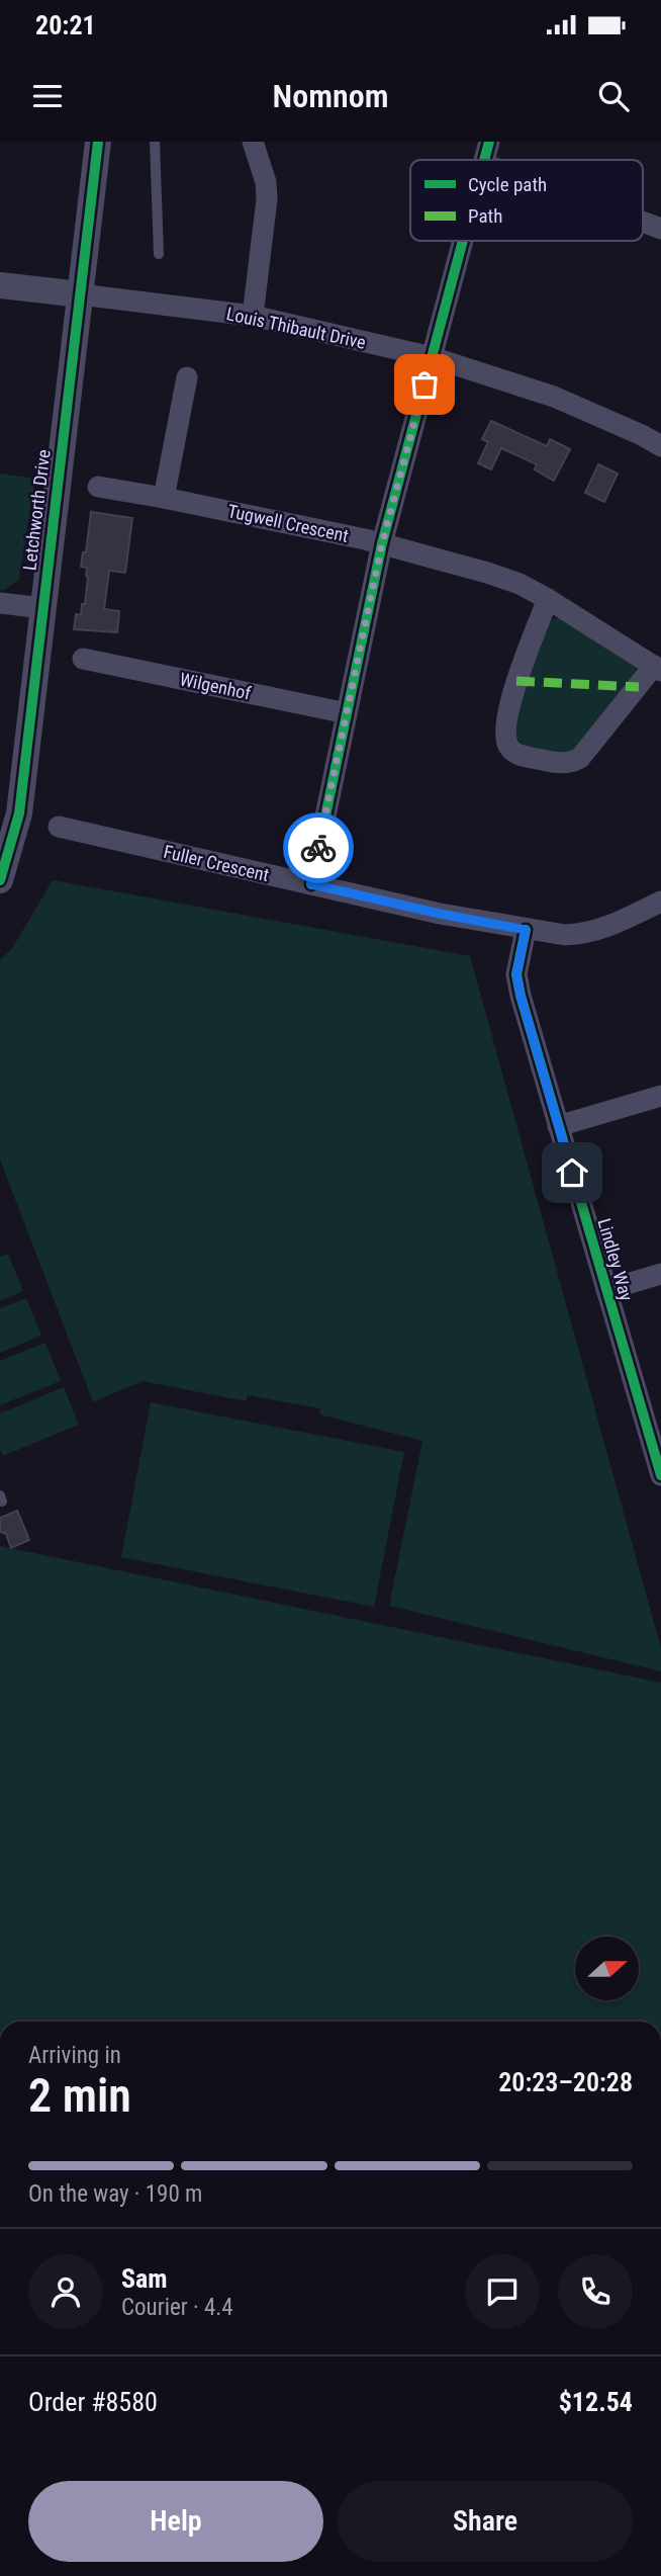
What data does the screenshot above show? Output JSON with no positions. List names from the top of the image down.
{
  "streets": {
    "street": [
      "Louis Thibault Drive",
      "Letchworth Drive",
      "Tugwell Crescent",
      "Wilgenhof",
      "Fuller Crescent",
      "Lindley Way"
    ]
  },
  "crossings": [
    ["Louis Thibault Drive", "Letchworth Drive"],
    ["Fuller Crescent", "Lindley Way"]
  ],
  "legend": ["Cycle path", "Path"],
  "north": "right",
  "page": {
    "status": "20:21",
    "header": "Nomnom",
    "heading": ["2 min", "Arriving in", "20:23–20:28"],
    "panel": [
      "Sam",
      "Courier · 4.4",
      "Order #8580",
      "$12.54"
    ],
    "bar": "On the way · 190 m",
    "buttons": ["Help", "Share"]
  }
}
